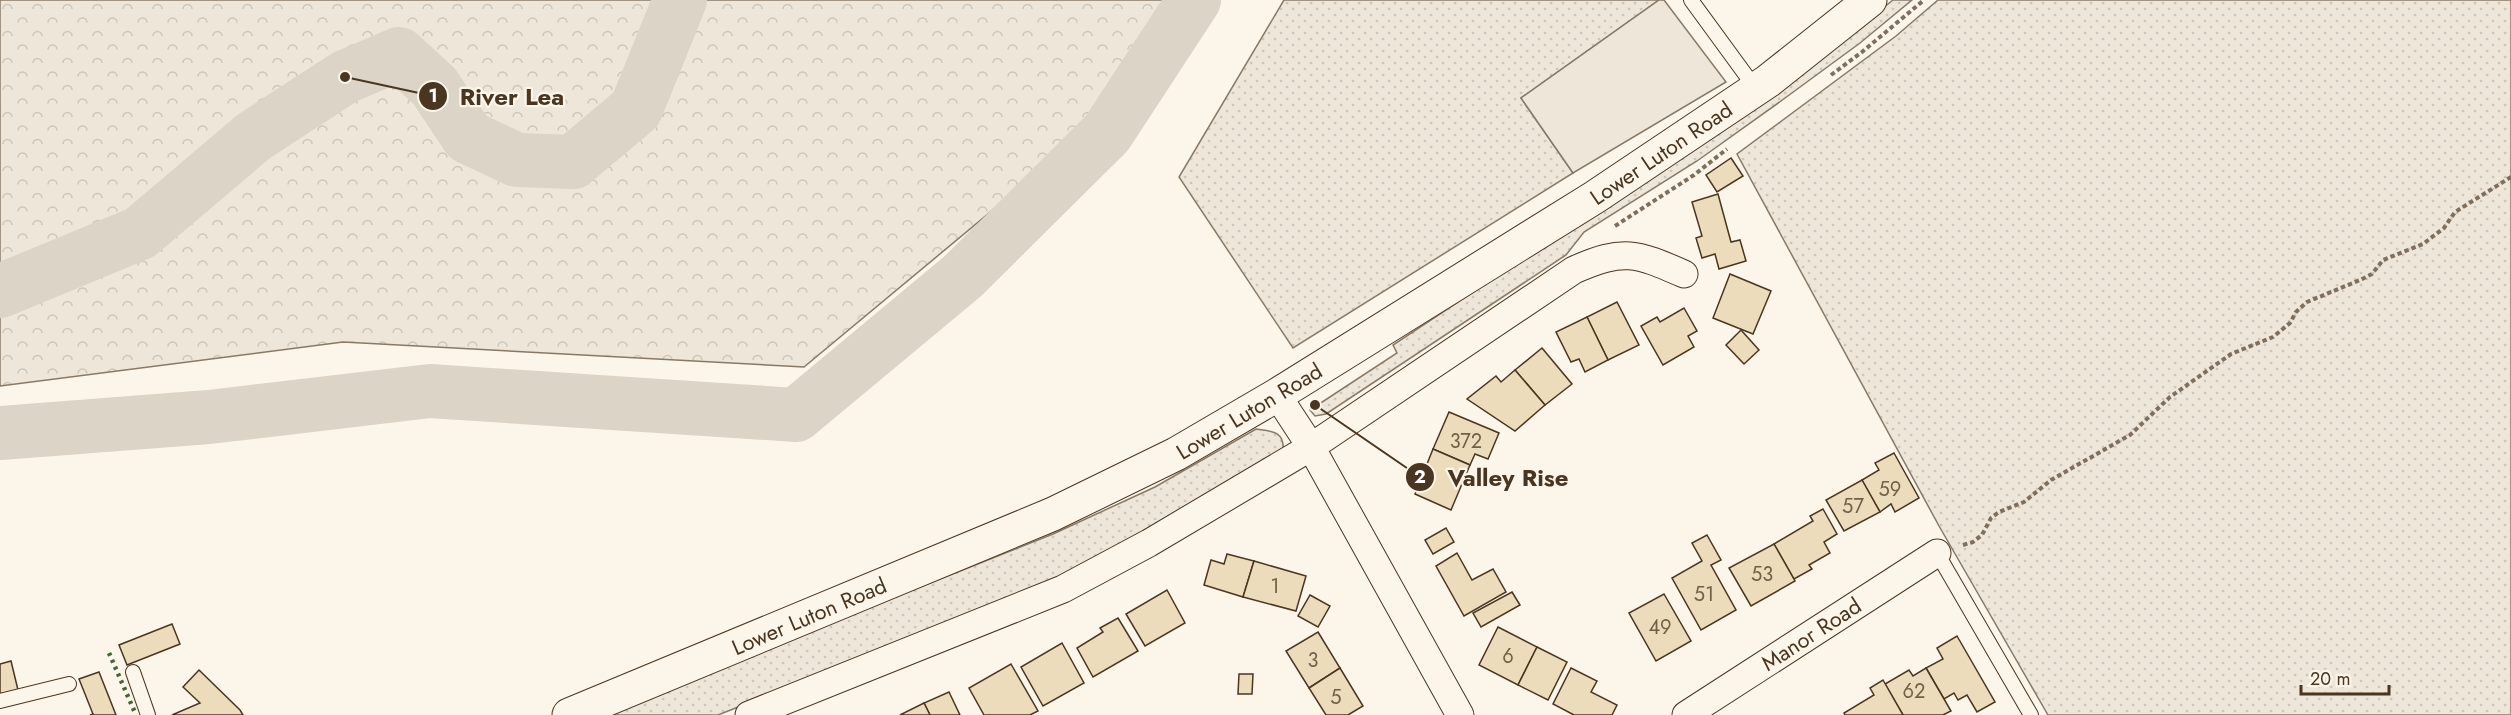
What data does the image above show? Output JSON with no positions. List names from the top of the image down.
{
  "streets": {
    "main road": ["Lower Luton Road"],
    "street": ["Manor Road"]
  },
  "places": ["River Lea", "Valley Rise"],
  "house_numbers": [
    "372",
    "59",
    "57",
    "53",
    "1",
    "51",
    "49",
    "6",
    "3",
    "62",
    "5"
  ],
  "scale_bar": "20 m"
}
